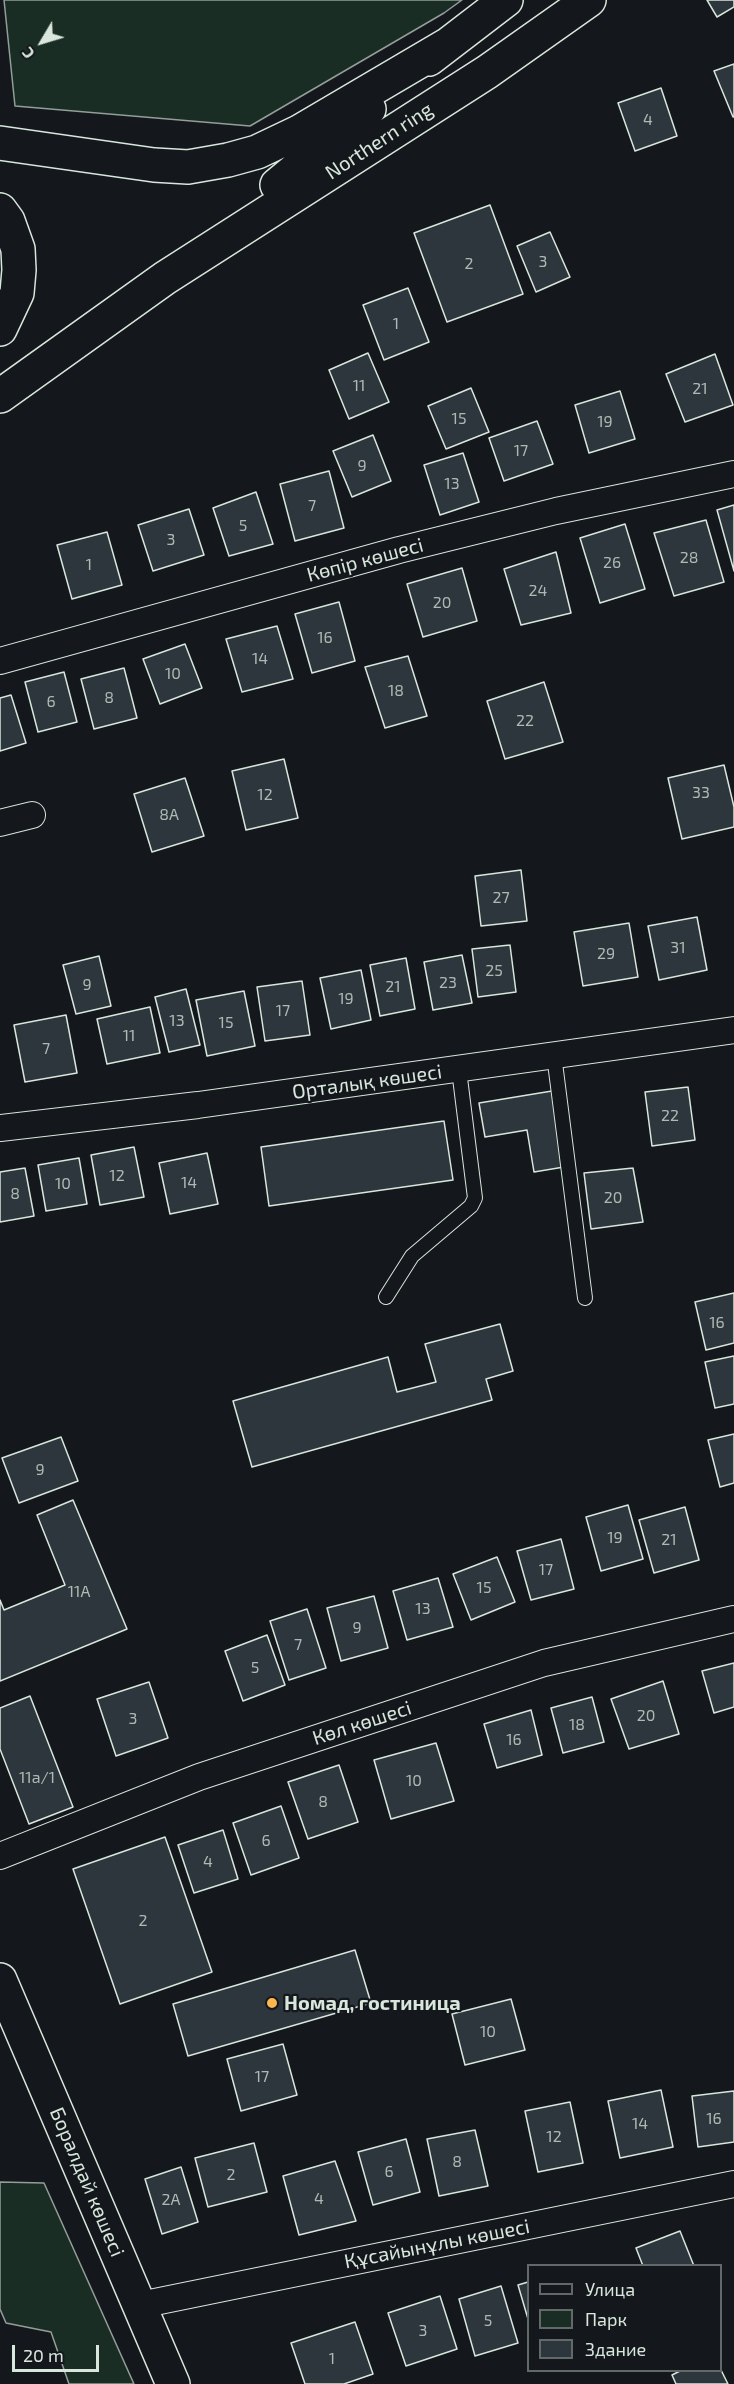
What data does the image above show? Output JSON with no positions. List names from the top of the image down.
{
  "streets": {
    "main road": ["Northern ring", "Боралдай көшесі"],
    "street": [
      "Көпір көшесі",
      "Орталық көшесі",
      "Көл көшесі",
      "Құсайынұлы көшесі"
    ]
  },
  "crossings": [
    ["Боралдай көшесі", "Құсайынұлы көшесі"]
  ],
  "places": ["Номад, гостиница"],
  "house_numbers": [
    "4",
    "3",
    "2",
    "1",
    "11",
    "21",
    "15",
    "19",
    "17",
    "9",
    "13",
    "7",
    "5",
    "3",
    "28",
    "26",
    "1",
    "24",
    "20",
    "16",
    "14",
    "10",
    "18",
    "8",
    "6",
    "22",
    "33",
    "12",
    "8А",
    "27",
    "31",
    "29",
    "25",
    "23",
    "9",
    "21",
    "19",
    "17",
    "13",
    "15",
    "11",
    "7",
    "22",
    "12",
    "14",
    "10",
    "8",
    "20",
    "16",
    "9",
    "19",
    "21",
    "17",
    "15",
    "11А",
    "13",
    "9",
    "7",
    "5",
    "20",
    "3",
    "18",
    "16",
    "11а/1",
    "10",
    "8",
    "6",
    "4",
    "2",
    "10",
    "17",
    "16",
    "14",
    "12",
    "8",
    "6",
    "2",
    "4",
    "2А",
    "5",
    "3",
    "1"
  ],
  "legend": ["Улица", "Парк", "Здание"],
  "scale_bar": "20 m",
  "north": "bottom left"
}
